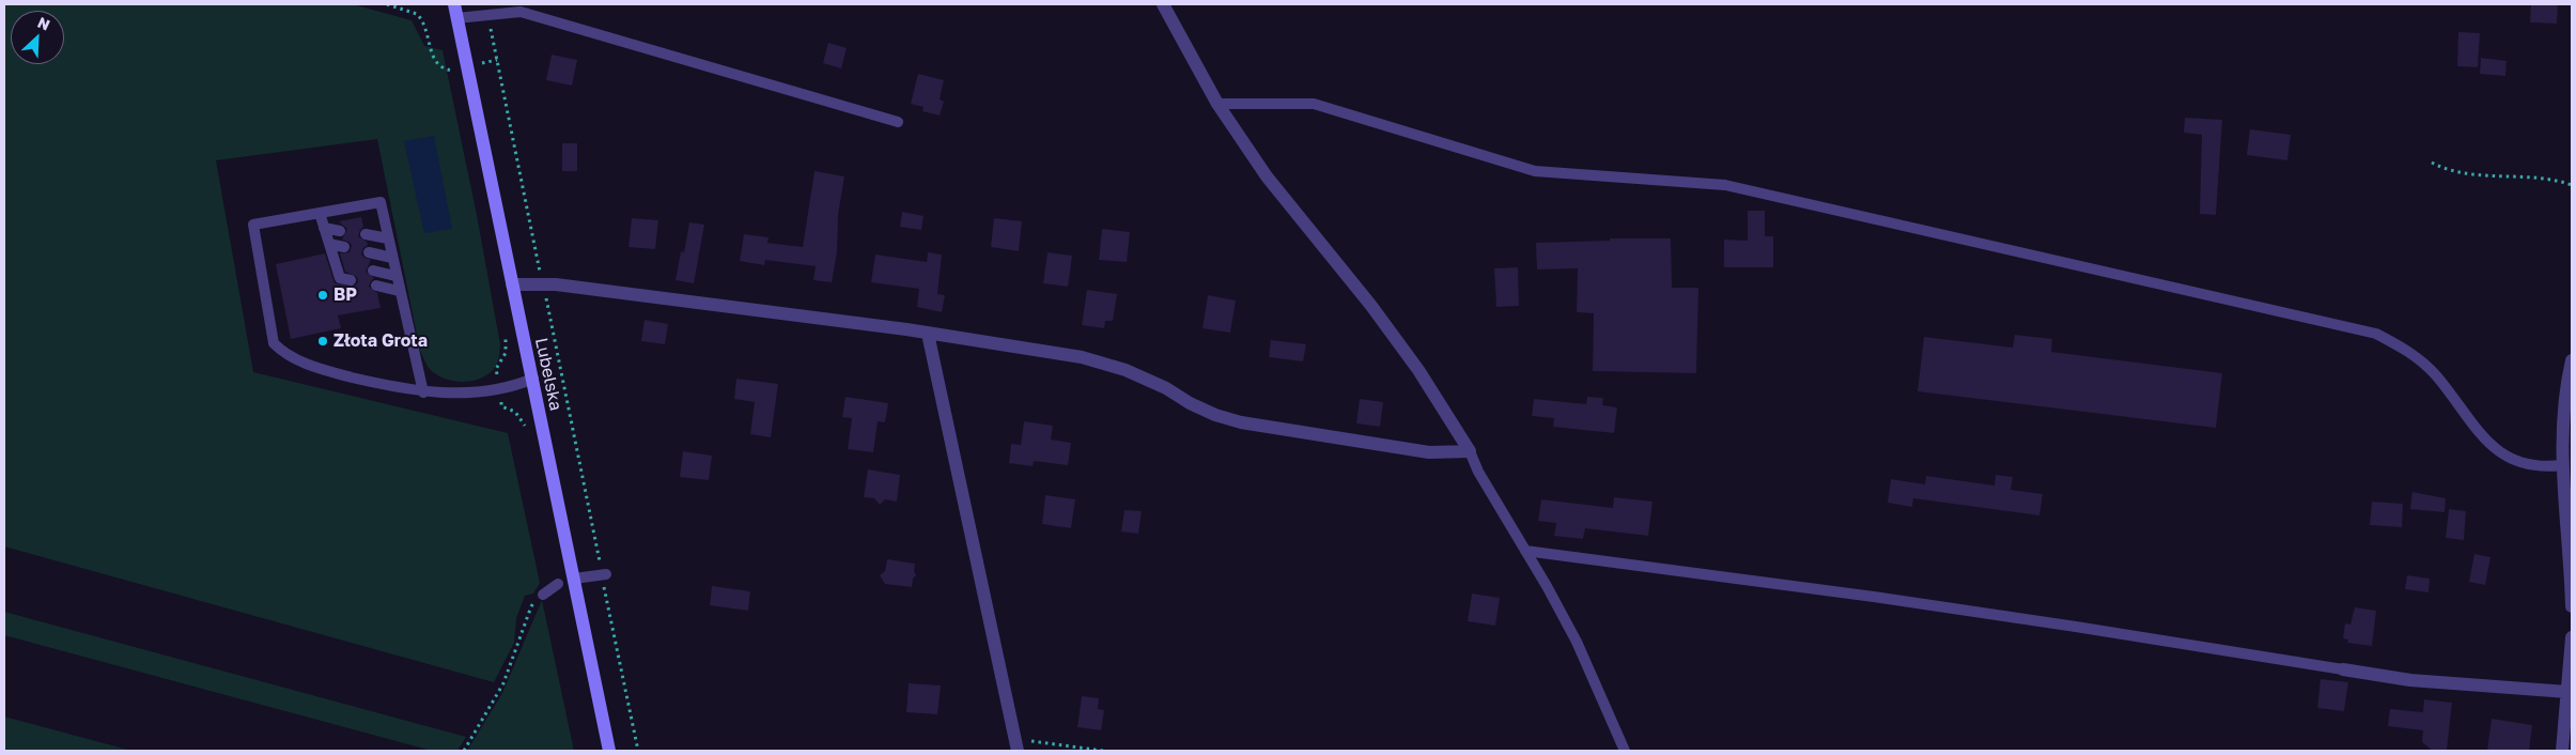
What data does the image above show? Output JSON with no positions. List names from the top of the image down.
{
  "streets": {
    "main road": ["Lubelska"]
  },
  "places": ["BP", "Złota Grota"],
  "north": "top right"
}
